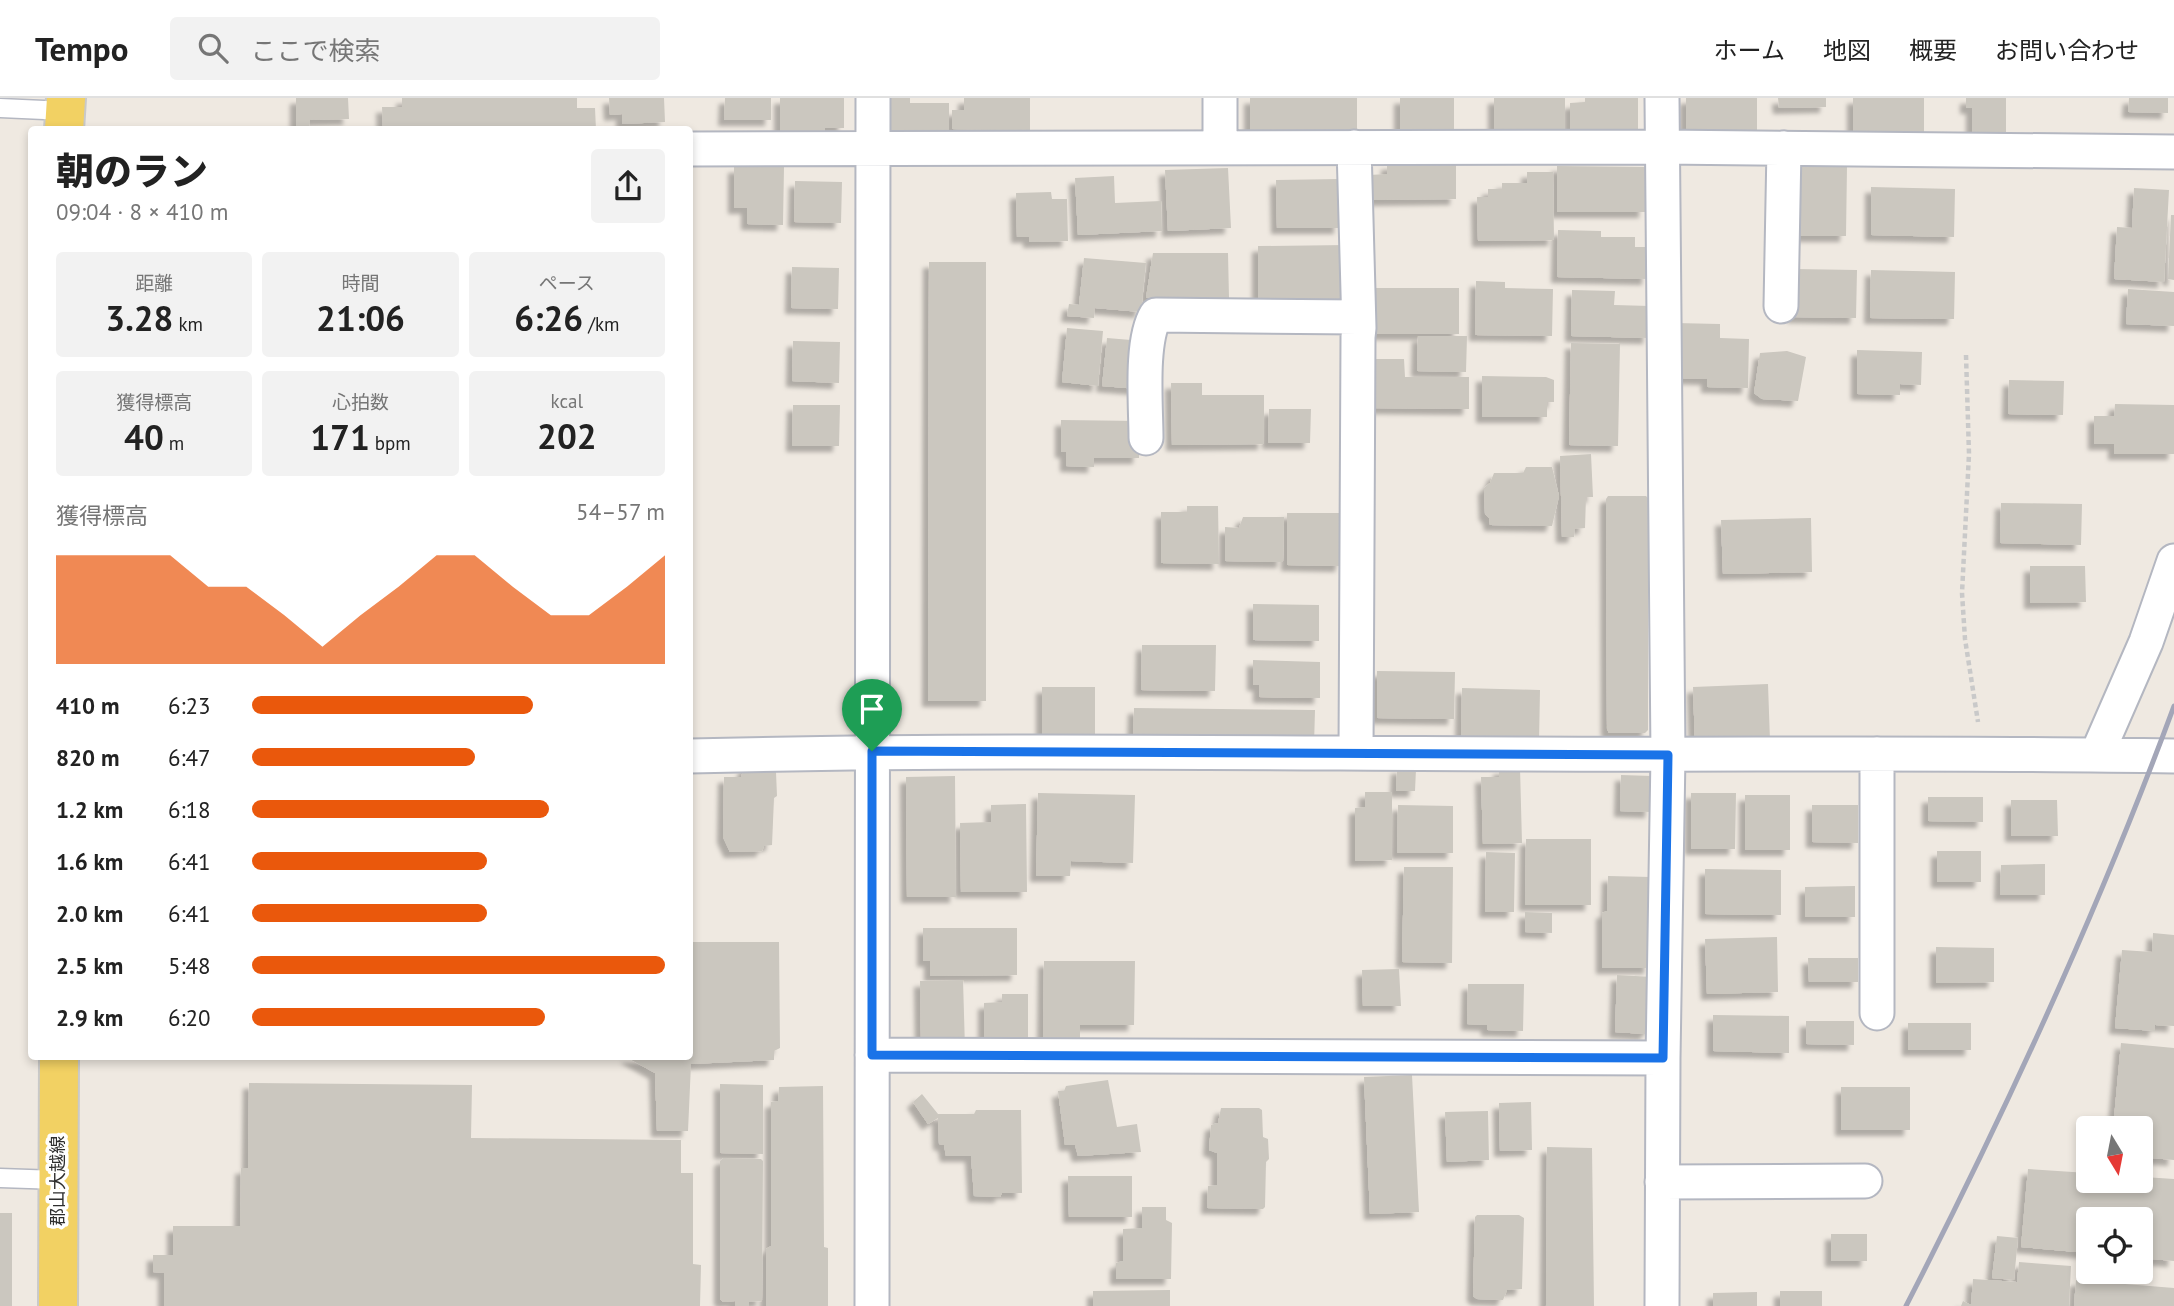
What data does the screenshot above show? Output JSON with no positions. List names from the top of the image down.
{
  "streets": {
    "main road": ["郡山大越線"]
  },
  "north": "bottom",
  "page": {
    "header": "Tempo",
    "search": "ここで検索",
    "nav": [
      "ホーム",
      "地図",
      "概要",
      "お問い合わせ"
    ],
    "heading": ["朝のラン", "09:04 · 8 × 410 m"],
    "stats": [
      ["距離", "3.28 km"],
      ["時間", "21:06"],
      ["ペース", "6:26 /km"],
      ["獲得標高", "40 m"],
      ["心拍数", "171 bpm"],
      ["kcal", "202"]
    ],
    "chart": ["獲得標高", "54–57 m"],
    "list": [
      {
        "name": "410 m",
        "note": "6:23"
      },
      {
        "name": "820 m",
        "note": "6:47"
      },
      {
        "name": "1.2 km",
        "note": "6:18"
      },
      {
        "name": "1.6 km",
        "note": "6:41"
      },
      {
        "name": "2.0 km",
        "note": "6:41"
      },
      {
        "name": "2.5 km",
        "note": "5:48"
      },
      {
        "name": "2.9 km",
        "note": "6:20"
      }
    ]
  }
}
